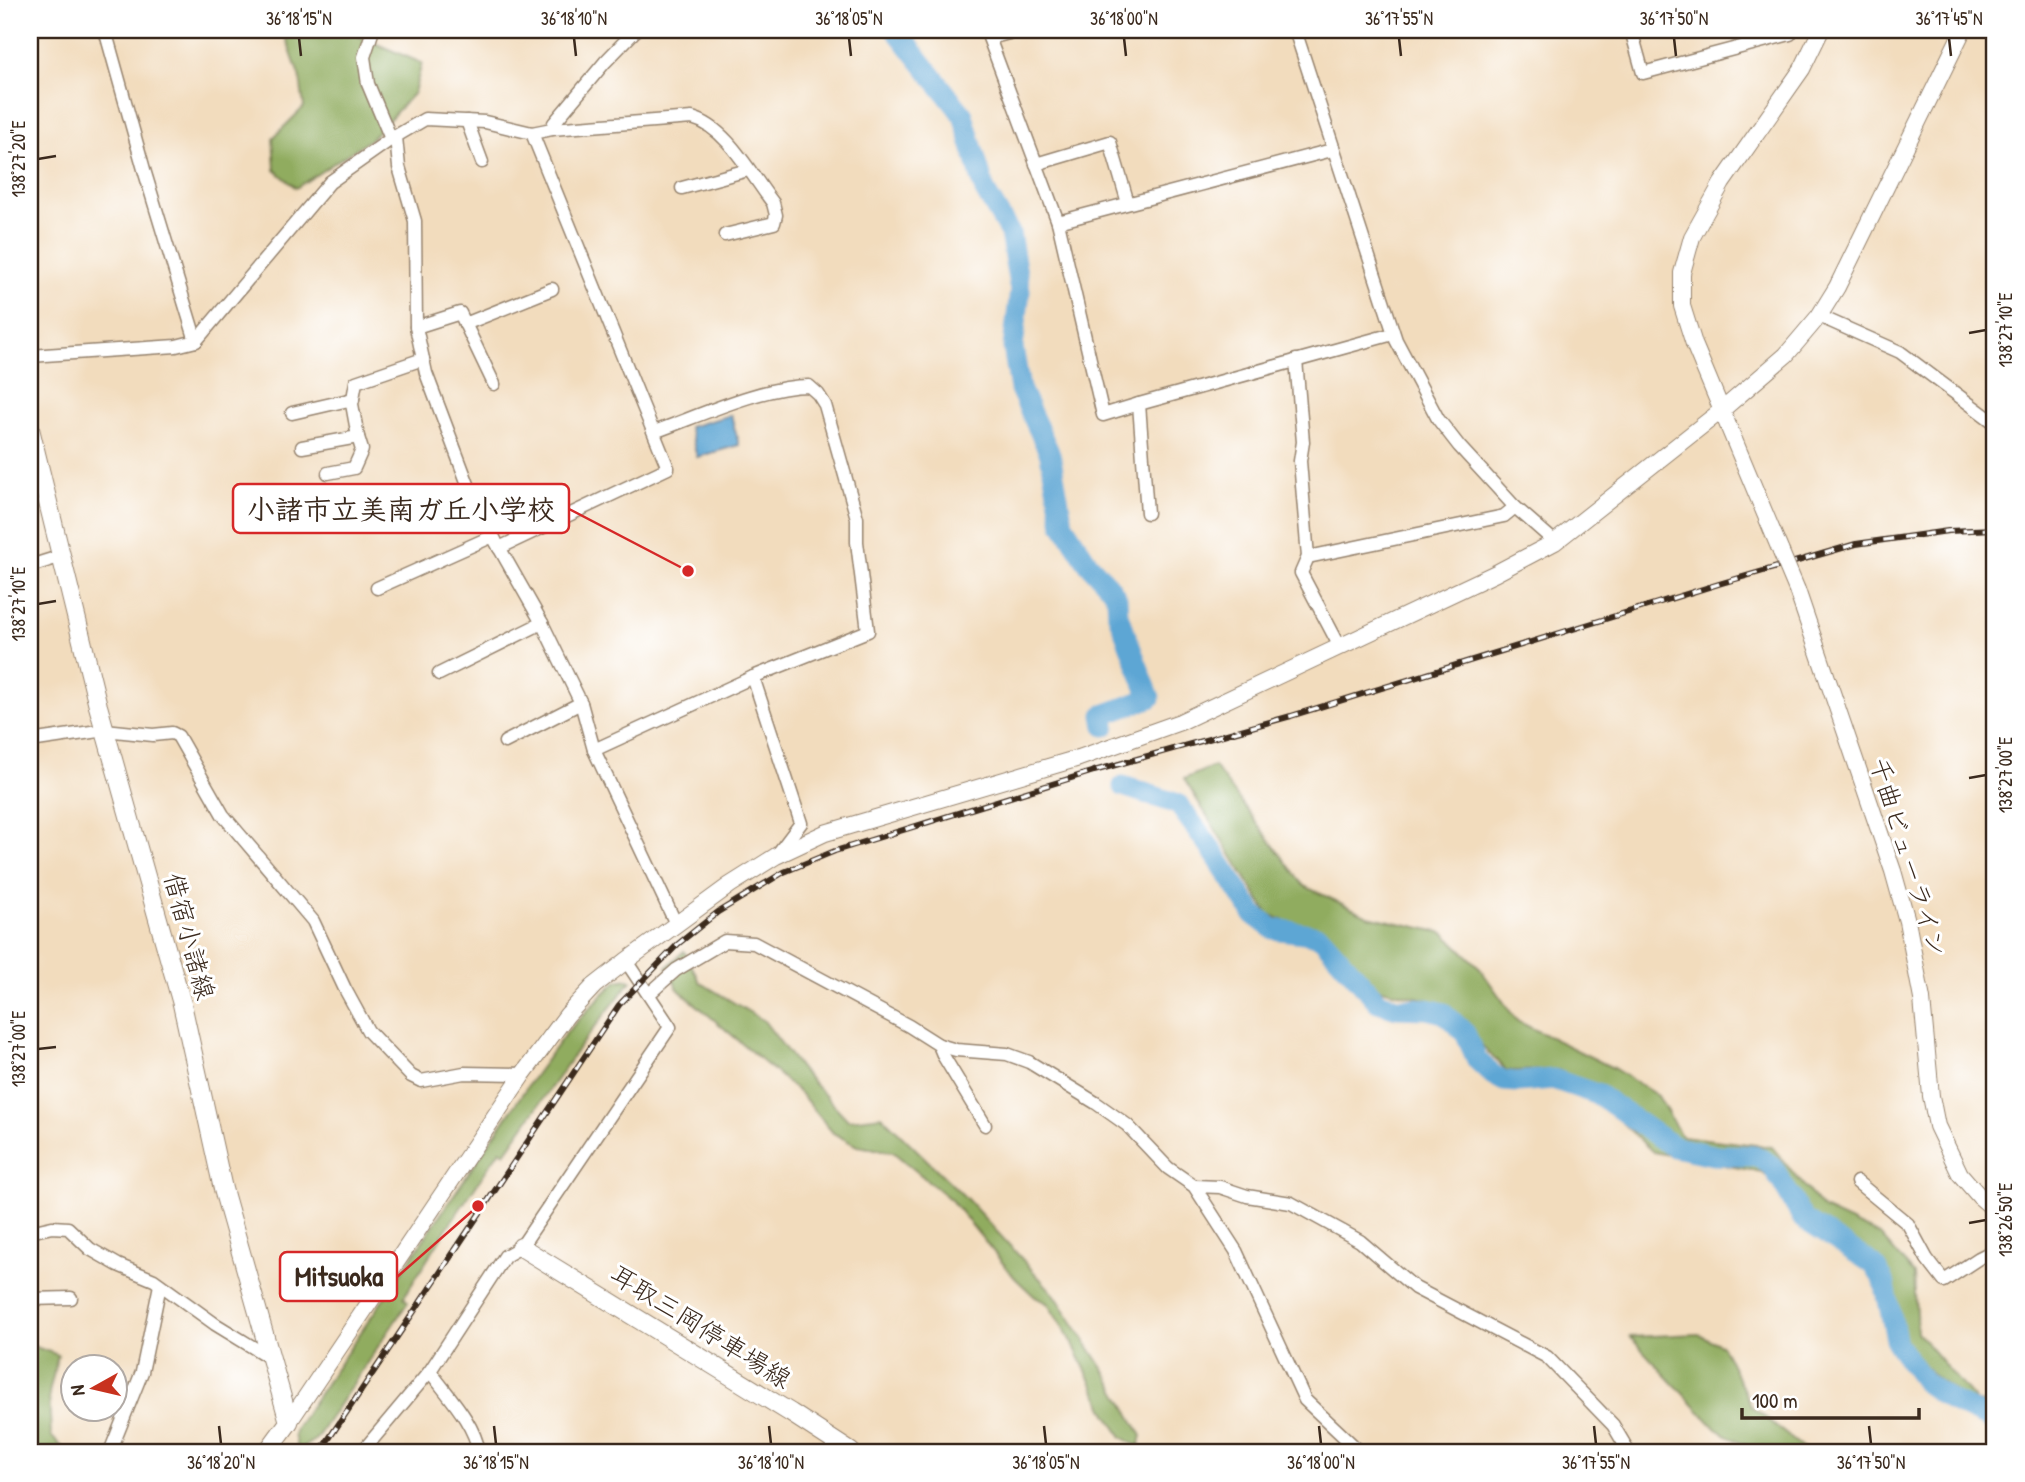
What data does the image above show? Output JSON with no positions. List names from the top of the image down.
{
  "streets": {
    "main road": ["借宿小諸線", "耳取三岡停車場線"],
    "street": ["千曲ビューライン"]
  },
  "places": ["小諸市立美南ガ丘小学校", "Mitsuoka"],
  "scale_bar": "100 m",
  "north": "left",
  "coordinates": [
    "36°18'15\"N",
    "36°18'10\"N",
    "36°18'05\"N",
    "36°18'00\"N",
    "36°17'55\"N",
    "36°17'50\"N",
    "36°17'45\"N",
    "138°27'20\"E",
    "138°27'10\"E",
    "138°27'00\"E",
    "138°26'50\"E",
    "36°18'20\"N"
  ]
}
